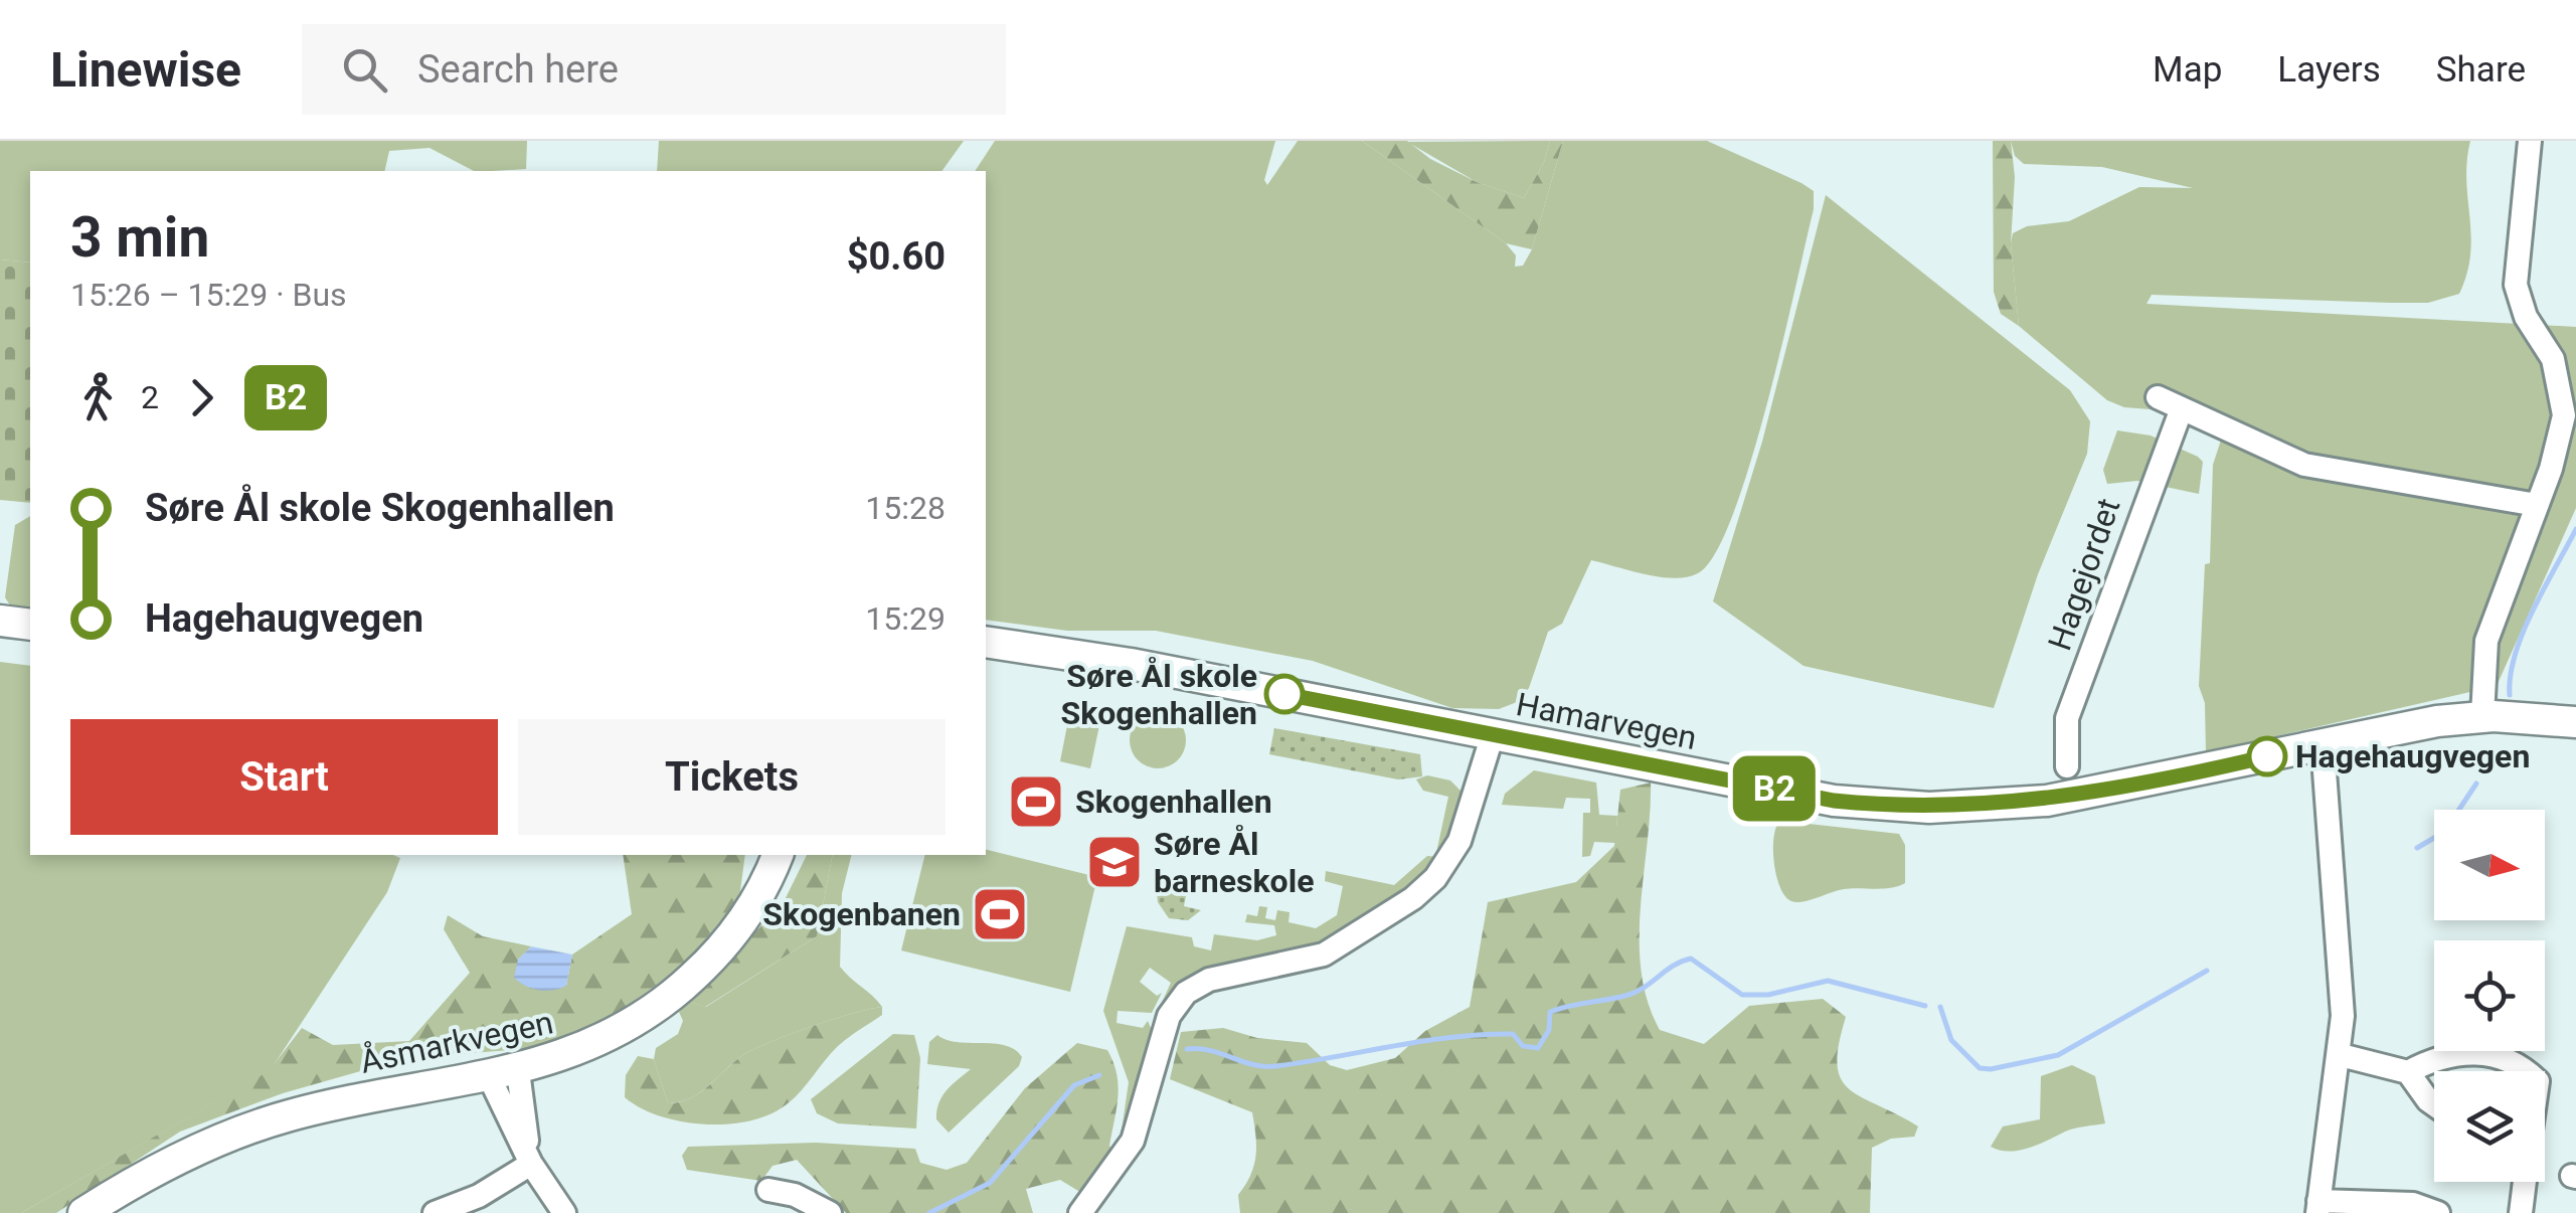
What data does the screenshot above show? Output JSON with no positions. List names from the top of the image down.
{
  "streets": {
    "main road": ["Hamarvegen", "Åsmarkvegen"],
    "street": ["Hagejordet"]
  },
  "places": {
    "other": ["Søre Ål skole Skogenhallen", "Hagehaugvegen"],
    "sports": ["Skogenhallen", "Skogenbanen"],
    "school or university": ["Søre Ål barneskole"]
  },
  "lines": ["bus line B2"],
  "north": "right",
  "page": {
    "header": "Linewise",
    "search": "Search here",
    "nav": ["Map", "Layers", "Share"],
    "on_map": "B2",
    "heading": ["3 min", "15:26 – 15:29 · Bus", "$0.60"],
    "legs": ["2", "B2"],
    "list": [
      {
        "name": "Søre Ål skole Skogenhallen",
        "value": "15:28"
      },
      {
        "name": "Hagehaugvegen",
        "value": "15:29"
      }
    ],
    "buttons": ["Start", "Tickets"]
  }
}
